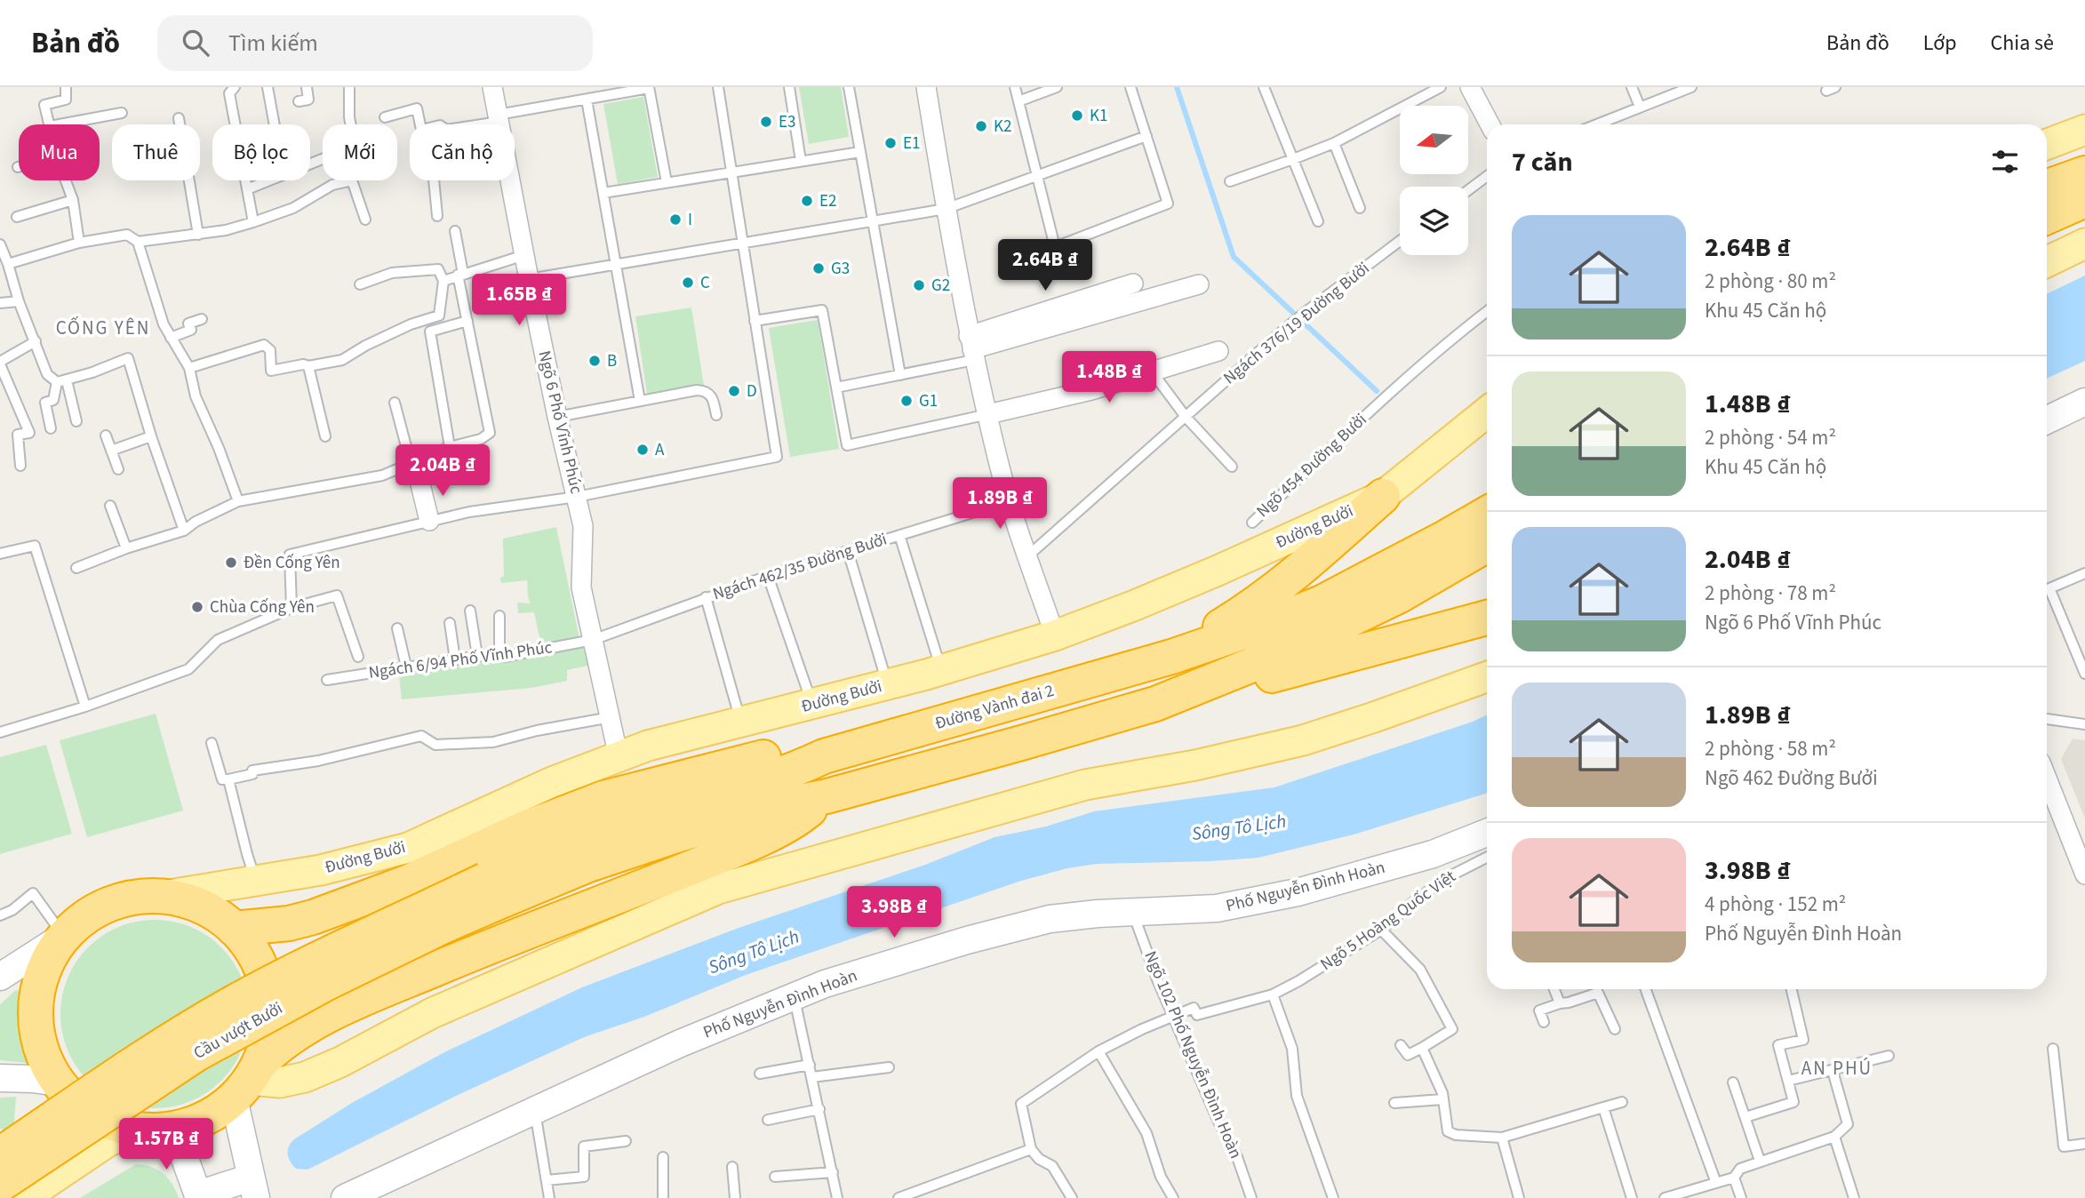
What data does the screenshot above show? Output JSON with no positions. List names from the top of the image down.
{
  "streets": {
    "highway": ["Đường Vành đai 2", "Cầu vượt Bưởi"],
    "main road": ["Đường Bưởi", "Phố Nguyễn Đình Hoàn"],
    "street": ["Ngõ 6 Phố Vĩnh Phúc"],
    "lane": [
      "Ngách 376/19 Đường Bưởi",
      "Ngõ 454 Đường Bưởi",
      "Ngách 462/35 Đường Bưởi",
      "Ngách 6/94 Phố Vĩnh Phúc",
      "Ngõ 5 Hoàng Quốc Việt",
      "Ngõ 102 Phố Nguyễn Đình Hoàn"
    ]
  },
  "crossings": [
    ["Ngõ 6 Phố Vĩnh Phúc", "Đường Bưởi"],
    ["Ngõ 6 Phố Vĩnh Phúc", "Ngách 462/35 Đường Bưởi"],
    ["Ngõ 6 Phố Vĩnh Phúc", "Ngách 6/94 Phố Vĩnh Phúc"],
    ["Ngách 462/35 Đường Bưởi", "Ngách 6/94 Phố Vĩnh Phúc"],
    ["Đường Vành đai 2", "Cầu vượt Bưởi"],
    ["Phố Nguyễn Đình Hoàn", "Ngõ 102 Phố Nguyễn Đình Hoàn"],
    ["Ngõ 5 Hoàng Quốc Việt", "Ngõ 102 Phố Nguyễn Đình Hoàn"]
  ],
  "districts": ["CỐNG YÊN", "AN PHÚ"],
  "water": ["Sông Tô Lịch"],
  "places": [
    "K1",
    "E3",
    "K2",
    "E1",
    "E2",
    "I",
    "G3",
    "C",
    "G2",
    "B",
    "D",
    "G1",
    "A",
    "Đền Cống Yên",
    "Chùa Cống Yên"
  ],
  "north": "left",
  "page": {
    "header": "Bản đồ",
    "search": "Tìm kiếm",
    "nav": ["Bản đồ", "Lớp", "Chia sẻ"],
    "chip": [
      "Mua",
      "Thuê",
      "Bộ lọc",
      "Mới",
      "Căn hộ"
    ],
    "heading": "7 căn",
    "list": [
      {
        "name": "2.64B ₫",
        "note": "2 phòng · 80 m² · Khu 45 Căn hộ"
      },
      {
        "name": "1.48B ₫",
        "note": "2 phòng · 54 m² · Khu 45 Căn hộ"
      },
      {
        "name": "2.04B ₫",
        "note": "2 phòng · 78 m² · Ngõ 6 Phố Vĩnh Phúc"
      },
      {
        "name": "1.89B ₫",
        "note": "2 phòng · 58 m² · Ngõ 462 Đường Bưởi"
      },
      {
        "name": "3.98B ₫",
        "note": "4 phòng · 152 m² · Phố Nguyễn Đình Hoàn"
      }
    ],
    "price": [
      "2.64B ₫",
      "1.65B ₫",
      "1.48B ₫",
      "2.04B ₫",
      "1.89B ₫",
      "3.98B ₫",
      "1.57B ₫"
    ]
  }
}
